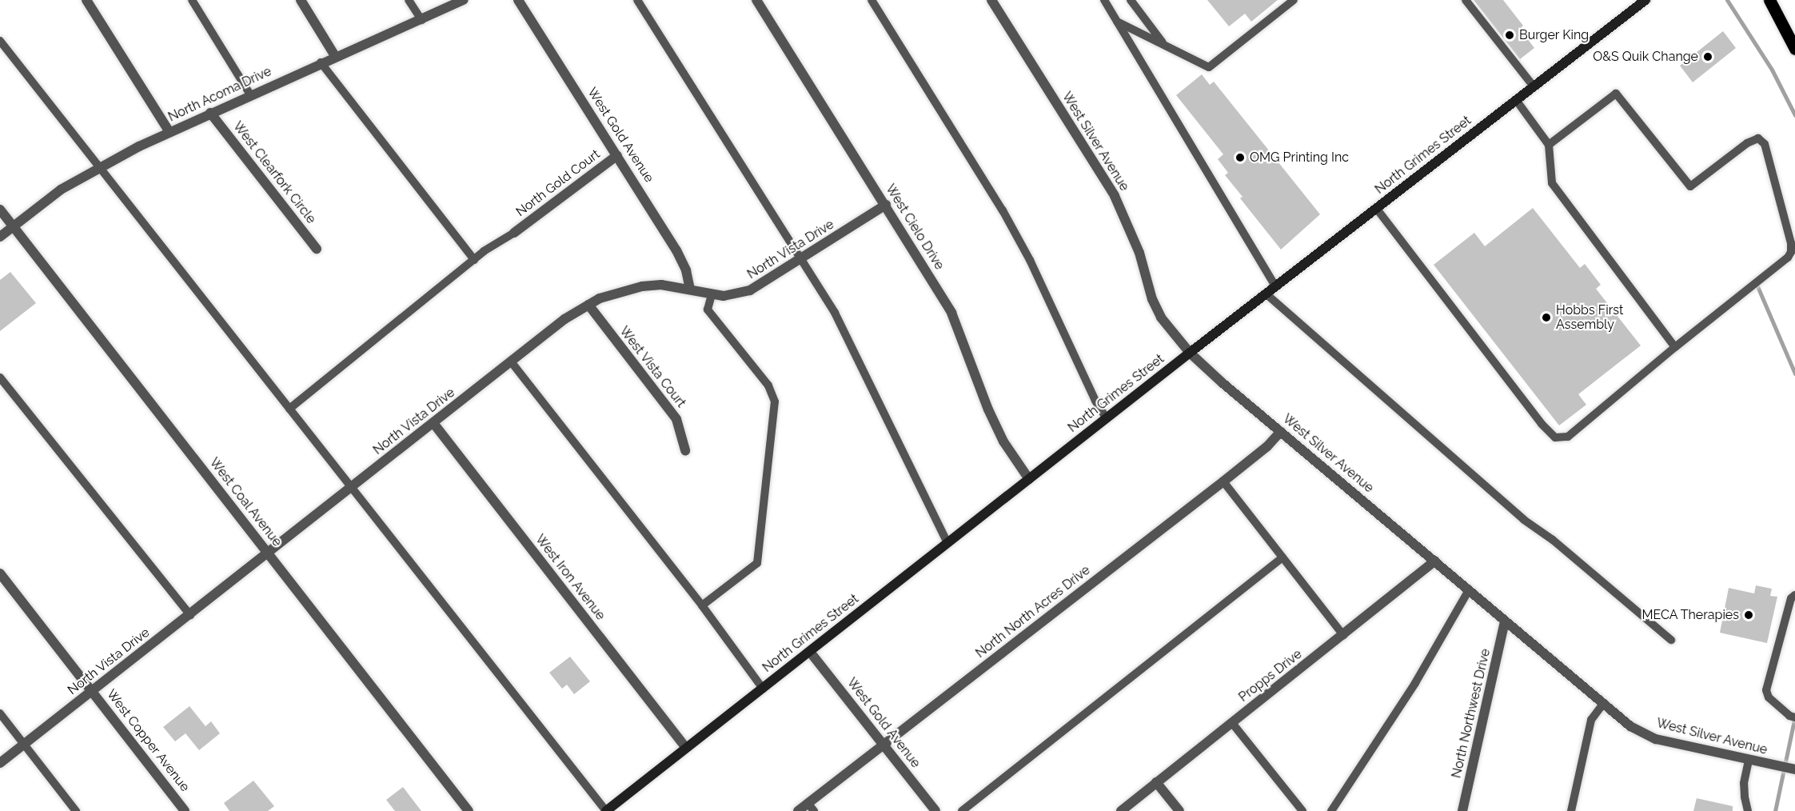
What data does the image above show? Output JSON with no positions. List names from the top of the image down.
{
  "streets": {
    "main road": ["North Grimes Street"],
    "street": [
      "North Acoma Drive",
      "West Gold Avenue",
      "West Silver Avenue",
      "West Clearfork Circle",
      "North Gold Court",
      "West Cielo Drive",
      "North Vista Drive",
      "West Vista Court",
      "West Coal Avenue",
      "West Iron Avenue",
      "North North Acres Drive",
      "Propps Drive",
      "North Northwest Drive",
      "West Copper Avenue"
    ]
  },
  "crossings": [
    ["North Acoma Drive", "West Clearfork Circle"],
    ["North Acoma Drive", "West Coal Avenue"],
    ["West Gold Avenue", "North Grimes Street"],
    ["West Gold Avenue", "North Gold Court"],
    ["West Gold Avenue", "North Vista Drive"],
    ["West Gold Avenue", "North North Acres Drive"],
    ["West Silver Avenue", "North Grimes Street"],
    ["West Silver Avenue", "North North Acres Drive"],
    ["West Silver Avenue", "Propps Drive"],
    ["West Silver Avenue", "North Northwest Drive"],
    ["North Grimes Street", "West Cielo Drive"],
    ["North Grimes Street", "West Iron Avenue"],
    ["West Cielo Drive", "North Vista Drive"],
    ["North Vista Drive", "West Vista Court"],
    ["North Vista Drive", "West Coal Avenue"],
    ["North Vista Drive", "West Iron Avenue"],
    ["North Vista Drive", "West Copper Avenue"]
  ],
  "places": [
    "Burger King",
    "O&S Quik Change",
    "OMG Printing Inc",
    "Hobbs First Assembly",
    "MECA Therapies"
  ]
}
